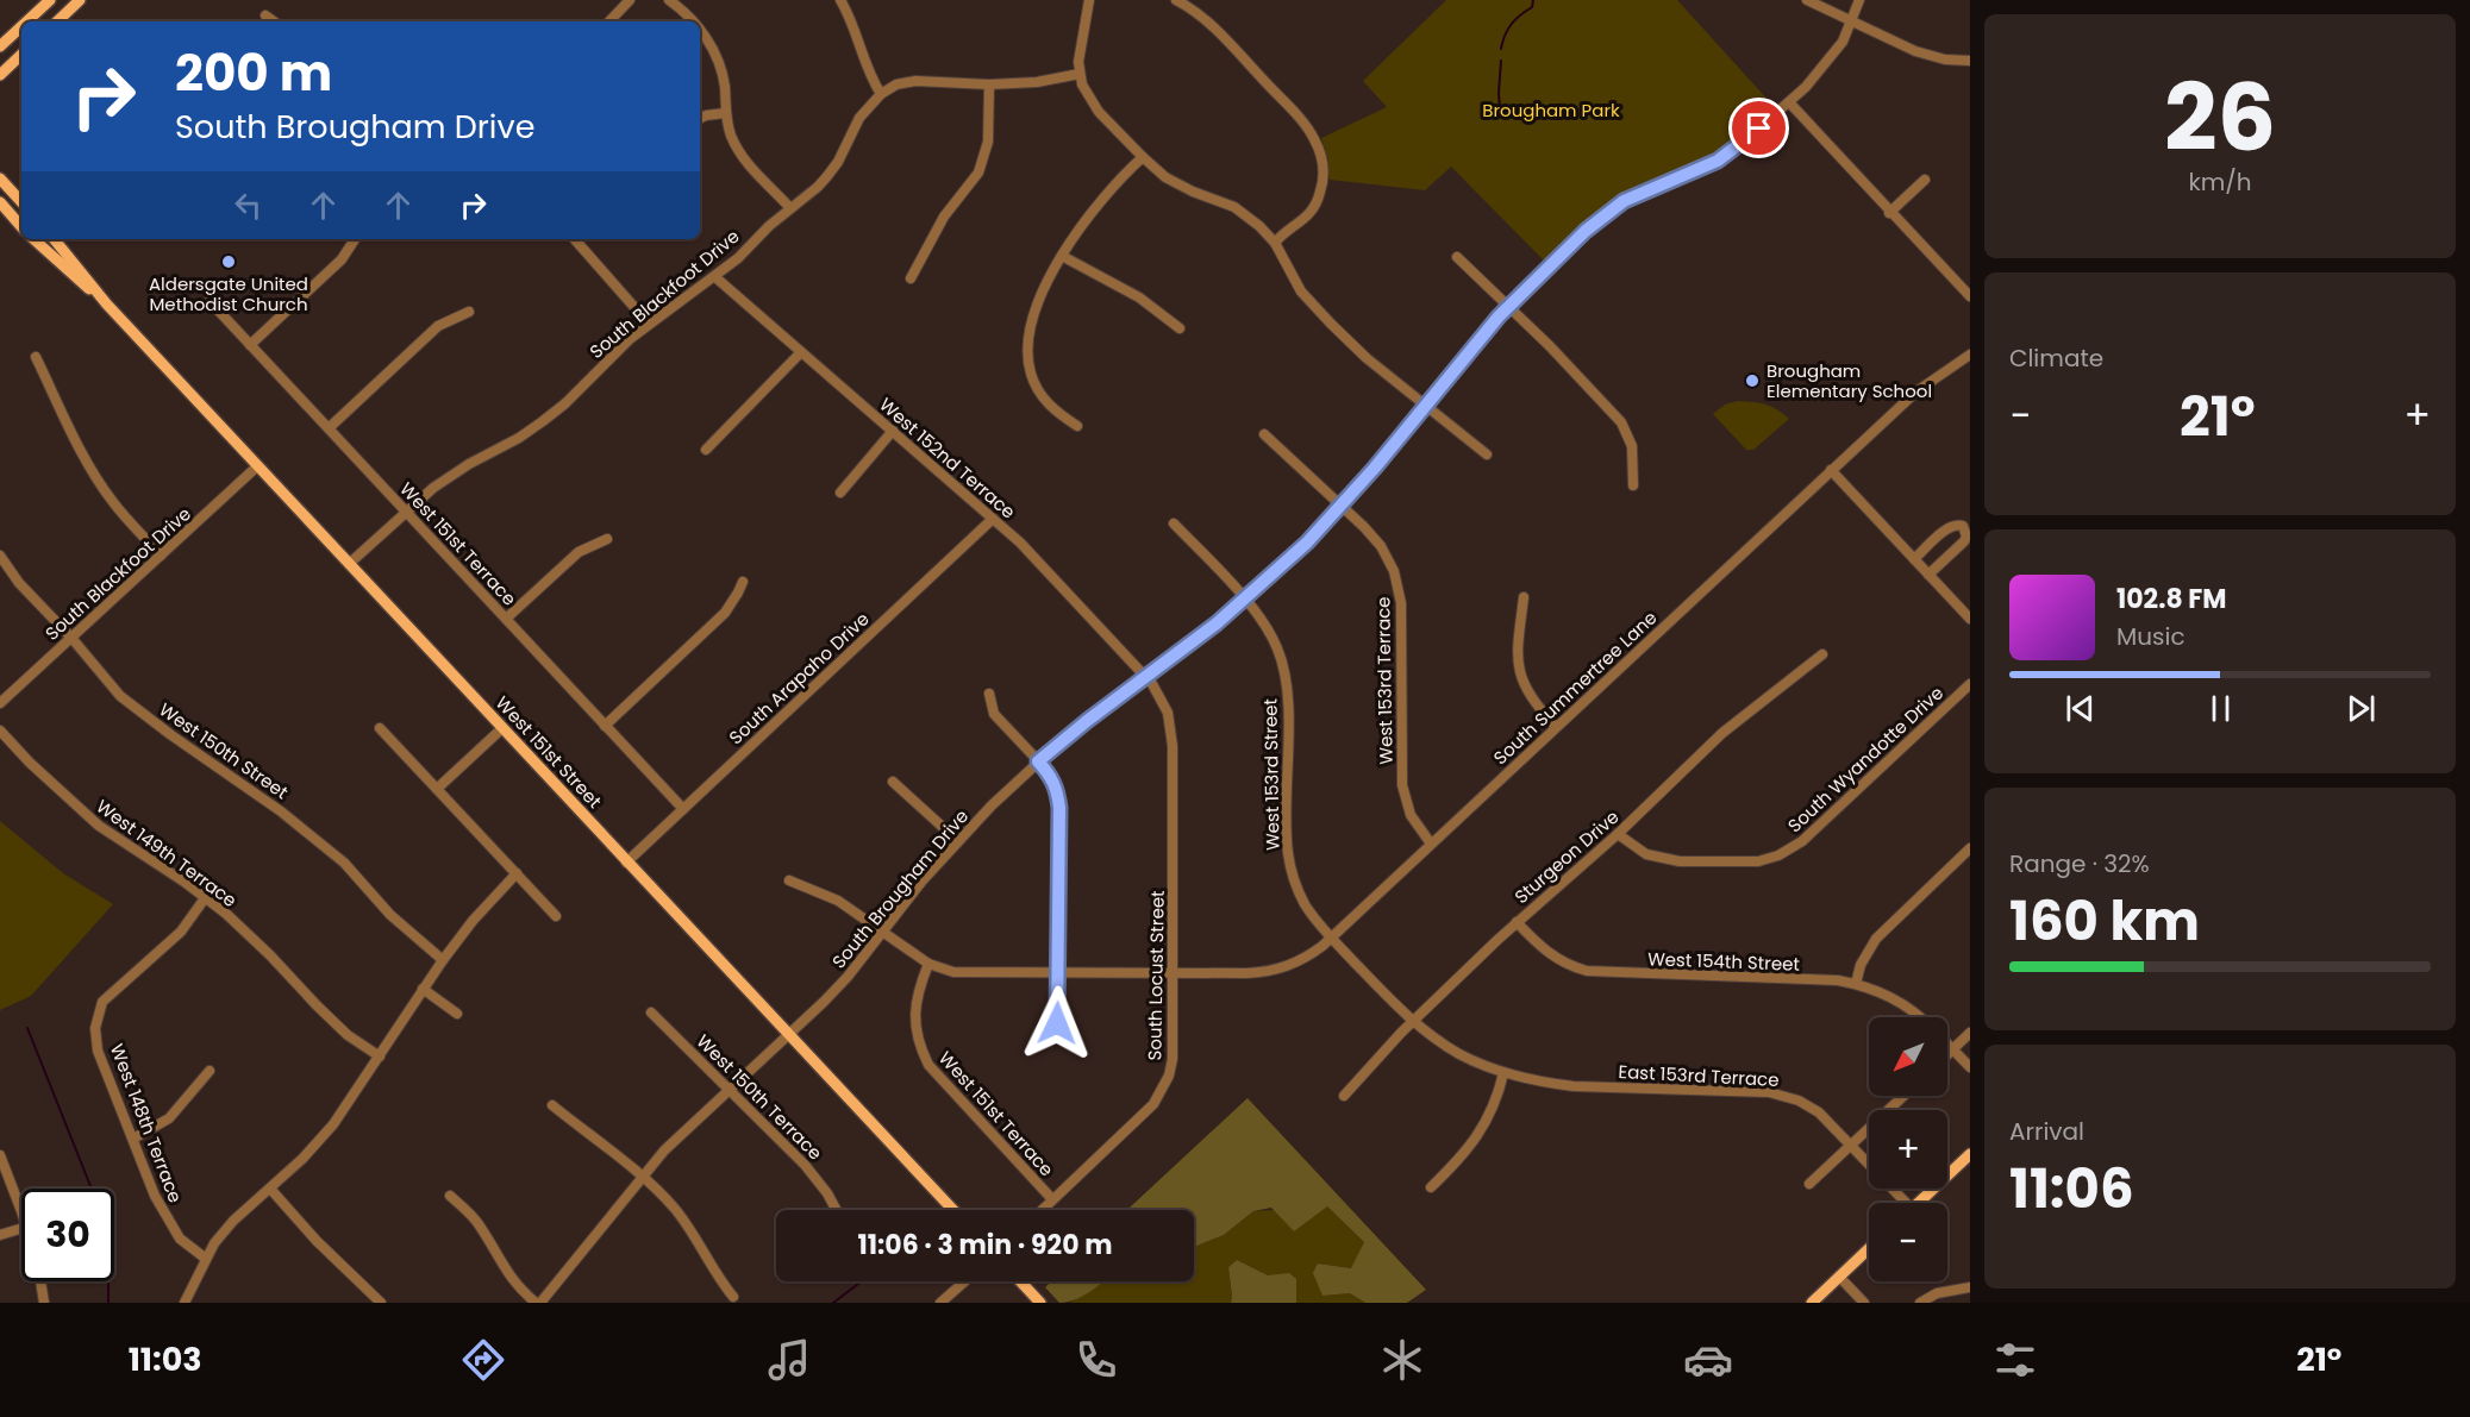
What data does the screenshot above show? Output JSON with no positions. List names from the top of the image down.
{
  "streets": {
    "main road": ["West 151st Street"],
    "street": [
      "South Blackfoot Drive",
      "West 152nd Terrace",
      "West 151st Terrace",
      "South Arapaho Drive",
      "West 153rd Terrace",
      "South Summertree Lane",
      "West 150th Street",
      "South Wyandotte Drive",
      "West 153rd Street",
      "West 149th Terrace",
      "Sturgeon Drive",
      "South Brougham Drive",
      "West 154th Street",
      "South Locust Street",
      "East 153rd Terrace",
      "West 150th Terrace",
      "West 148th Terrace"
    ]
  },
  "crossings": [
    ["South Blackfoot Drive", "West 152nd Terrace"],
    ["South Blackfoot Drive", "West 151st Terrace"],
    ["South Blackfoot Drive", "West 150th Street"],
    ["South Blackfoot Drive", "West 151st Street"],
    ["West 152nd Terrace", "South Arapaho Drive"],
    ["West 152nd Terrace", "South Brougham Drive"],
    ["West 152nd Terrace", "South Locust Street"],
    ["West 151st Terrace", "South Arapaho Drive"],
    ["West 151st Terrace", "South Summertree Lane"],
    ["West 151st Terrace", "South Locust Street"],
    ["South Arapaho Drive", "West 151st Street"],
    ["West 153rd Terrace", "South Summertree Lane"],
    ["West 153rd Terrace", "South Brougham Drive"],
    ["South Summertree Lane", "West 153rd Street"],
    ["South Summertree Lane", "South Locust Street"],
    ["West 151st Street", "South Brougham Drive"],
    ["South Wyandotte Drive", "Sturgeon Drive"],
    ["West 153rd Street", "Sturgeon Drive"],
    ["West 153rd Street", "South Brougham Drive"],
    ["West 153rd Street", "East 153rd Terrace"],
    ["West 149th Terrace", "West 148th Terrace"],
    ["Sturgeon Drive", "West 154th Street"],
    ["South Brougham Drive", "South Locust Street"],
    ["South Brougham Drive", "West 150th Terrace"]
  ],
  "parks": ["Brougham Park"],
  "places": ["Aldersgate United Methodist Church", "Brougham Elementary School"],
  "north": "bottom left",
  "page": {
    "tile": [
      ["26", "km/h"],
      "Climate",
      ["Range · 32%", "160 km"],
      ["Arrival", "11:06"]
    ],
    "turn": ["200 m", "South Brougham Drive"],
    "heat": ["−", "21°", "+"],
    "song": ["102.8 FM", "Music"],
    "map_buttons": ["+", "−"],
    "limit": "30",
    "trip": "11:06 · 3 min · 920 m",
    "tabs": ["11:03", "21°"]
  }
}
